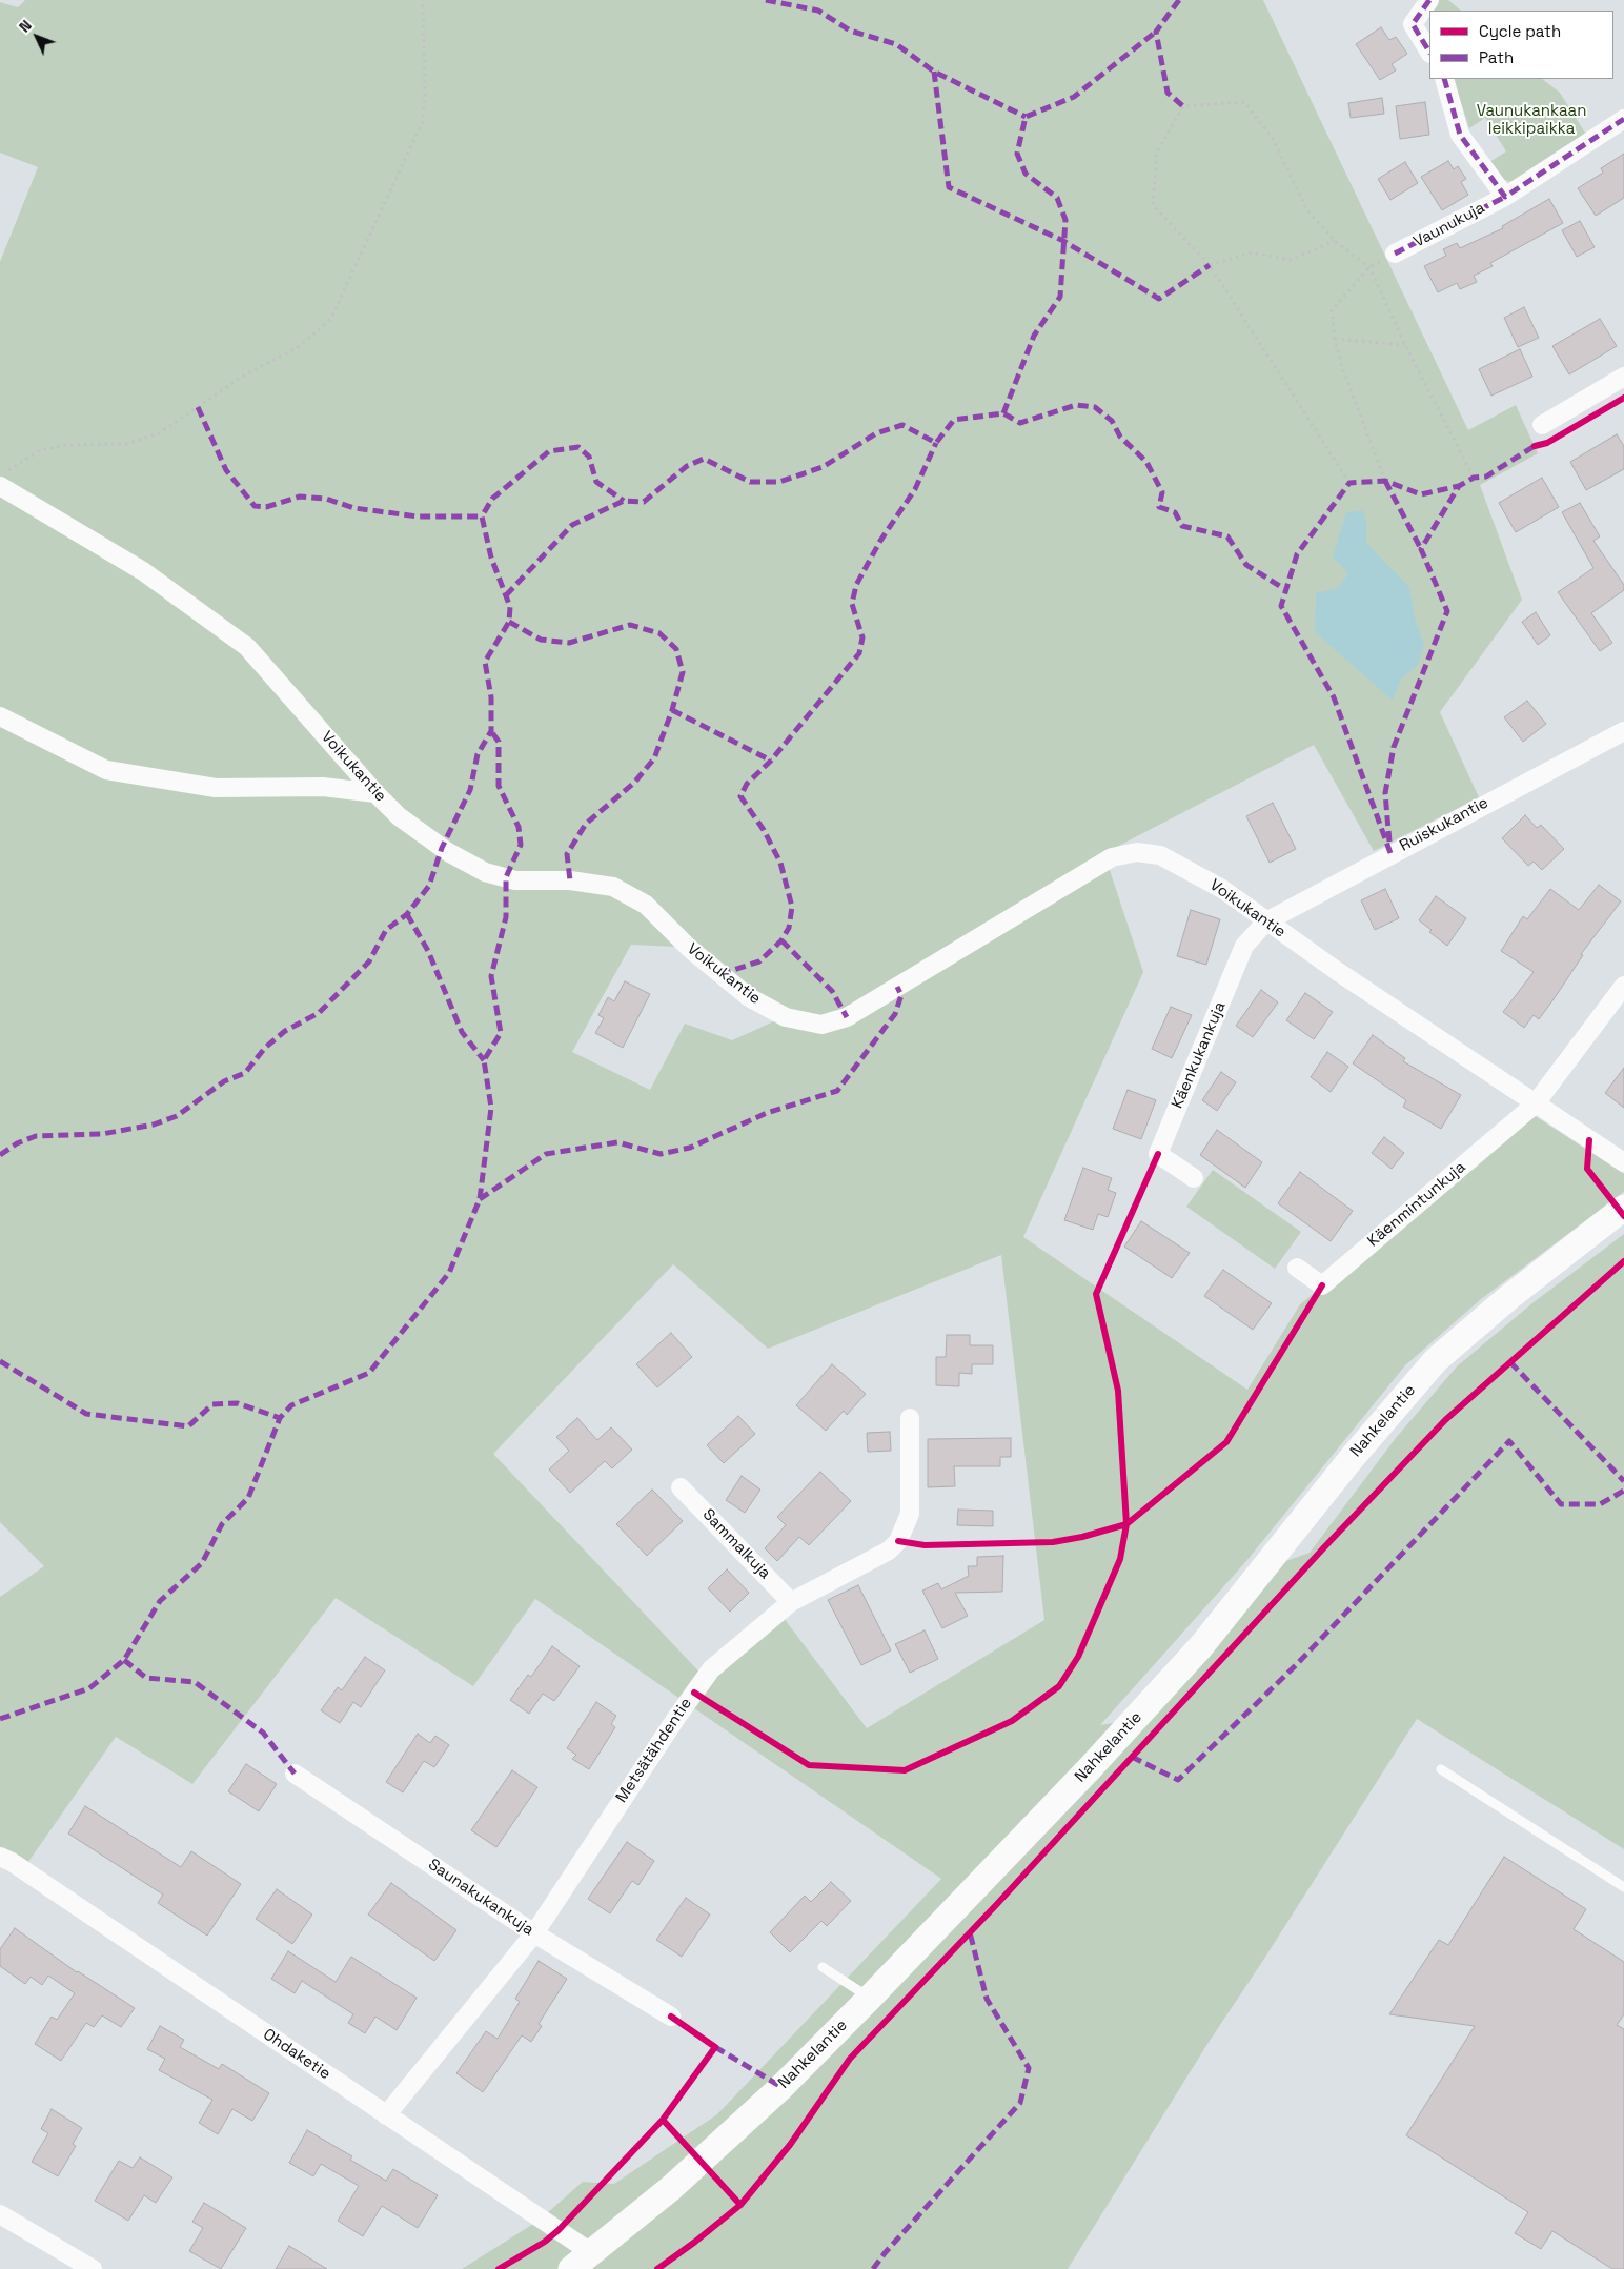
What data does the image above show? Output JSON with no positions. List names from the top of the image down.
{
  "streets": {
    "main road": ["Nahkelantie"],
    "street": [
      "Vaunukuja",
      "Voikukantie",
      "Ruiskukantie",
      "Käenkukankuja",
      "Käenmintunkuja",
      "Sammalkuja",
      "Metsätähdentie",
      "Saunakukankuja",
      "Ohdaketie"
    ]
  },
  "crossings": [
    ["Voikukantie", "Ruiskukantie"],
    ["Voikukantie", "Käenkukankuja"],
    ["Voikukantie", "Käenmintunkuja"],
    ["Ruiskukantie", "Käenkukankuja"],
    ["Nahkelantie", "Ohdaketie"],
    ["Sammalkuja", "Metsätähdentie"],
    ["Metsätähdentie", "Saunakukankuja"],
    ["Metsätähdentie", "Ohdaketie"]
  ],
  "parks": ["Vaunukankaan leikkipaikka"],
  "legend": ["Cycle path", "Path"],
  "north": "top left"
}
